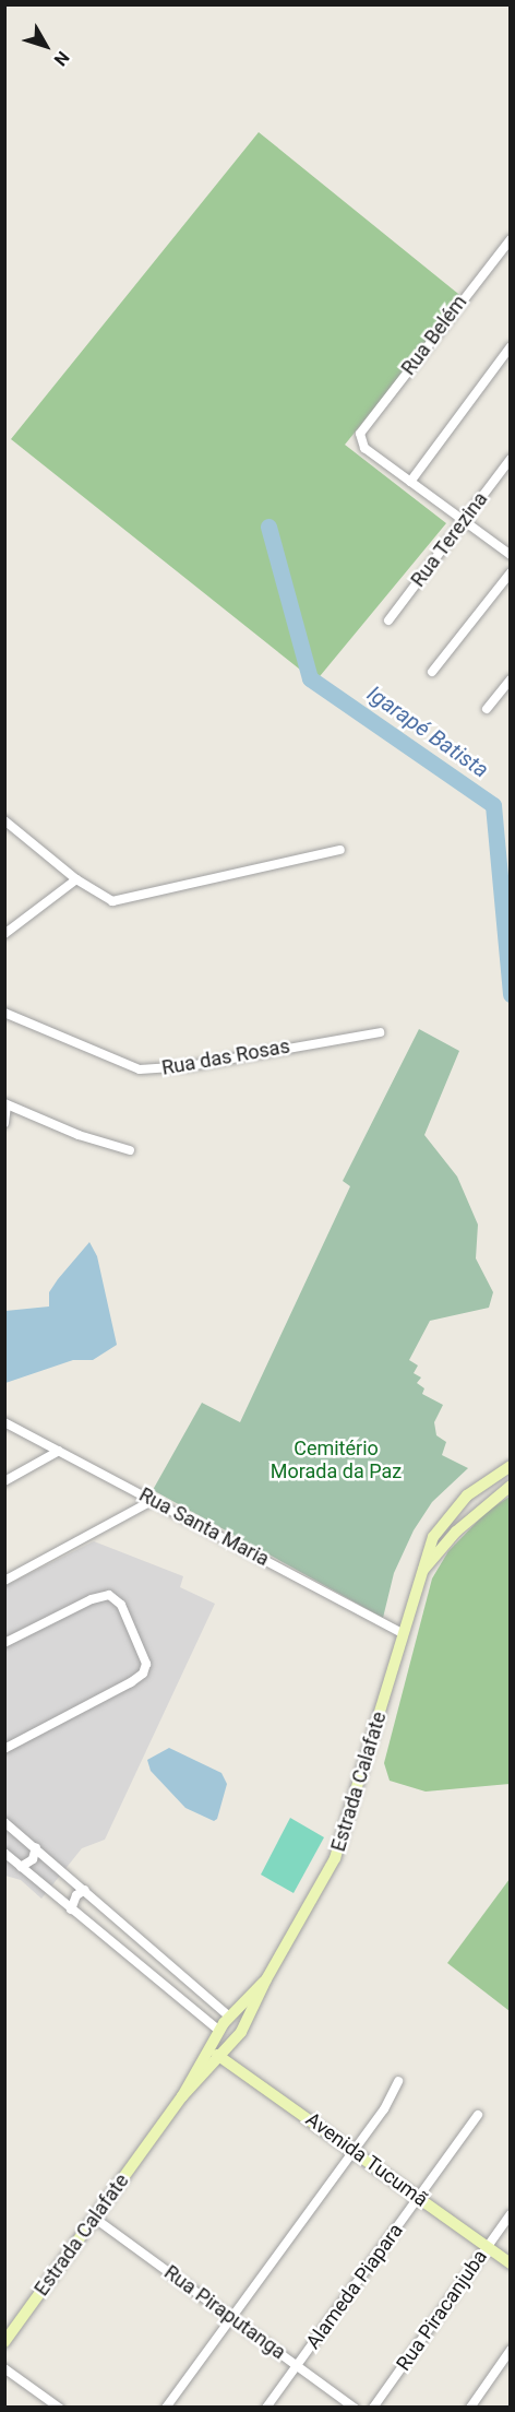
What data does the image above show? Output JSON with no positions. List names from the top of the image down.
{
  "streets": {
    "street": [
      "Rua Belém",
      "Rua Terezina",
      "Rua das Rosas",
      "Rua Santa Maria",
      "Estrada Calafate",
      "Avenida Tucumã",
      "Alameda Piapara",
      "Rua Piracanjuba",
      "Rua Piraputanga"
    ]
  },
  "crossings": [
    ["Rua Santa Maria", "Estrada Calafate"],
    ["Estrada Calafate", "Avenida Tucumã"],
    ["Estrada Calafate", "Rua Piraputanga"],
    ["Avenida Tucumã", "Alameda Piapara"],
    ["Avenida Tucumã", "Rua Piracanjuba"],
    ["Alameda Piapara", "Rua Piraputanga"]
  ],
  "water": ["Igarapé Batista"],
  "parks": ["Cemitério Morada da Paz"],
  "north": "bottom right"
}
